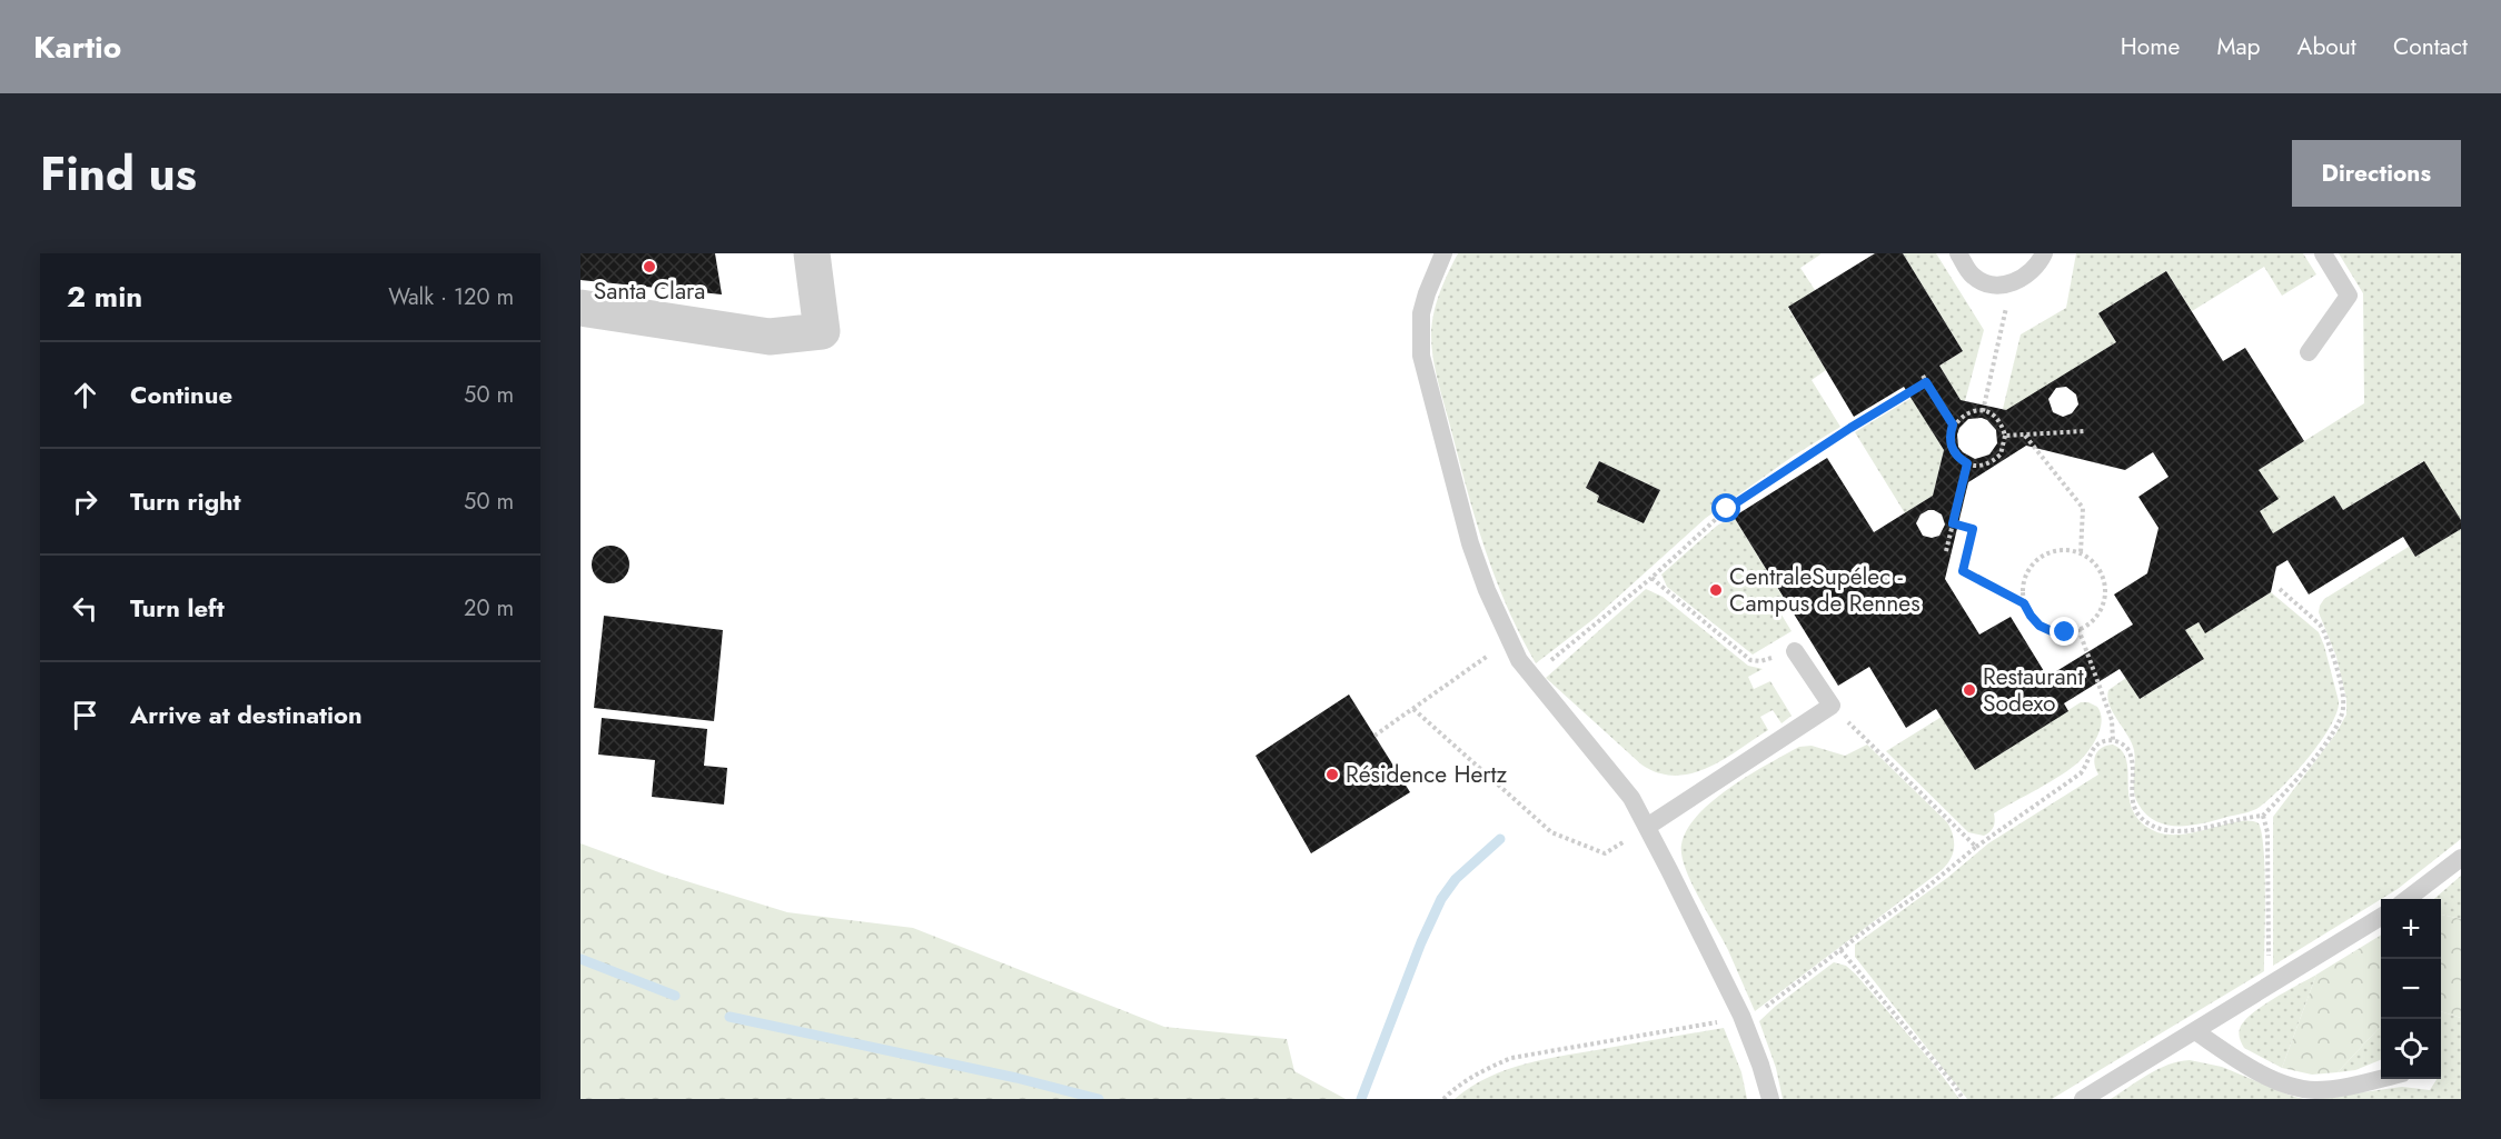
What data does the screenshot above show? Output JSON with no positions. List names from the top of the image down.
{
  "places": [
    "Santa Clara",
    "CentraleSupélec - Campus de Rennes",
    "Restaurant Sodexo",
    "Résidence Hertz"
  ],
  "page": {
    "header": "Kartio",
    "nav": [
      "Home",
      "Map",
      "About",
      "Contact"
    ],
    "title": "Find us",
    "buttons": "Directions",
    "heading": ["2 min", "Walk · 120 m"],
    "list": [
      ["Continue", "50 m"],
      ["Turn right", "50 m"],
      ["Turn left", "20 m"],
      "Arrive at destination"
    ],
    "map_buttons": ["+", "−"]
  }
}
